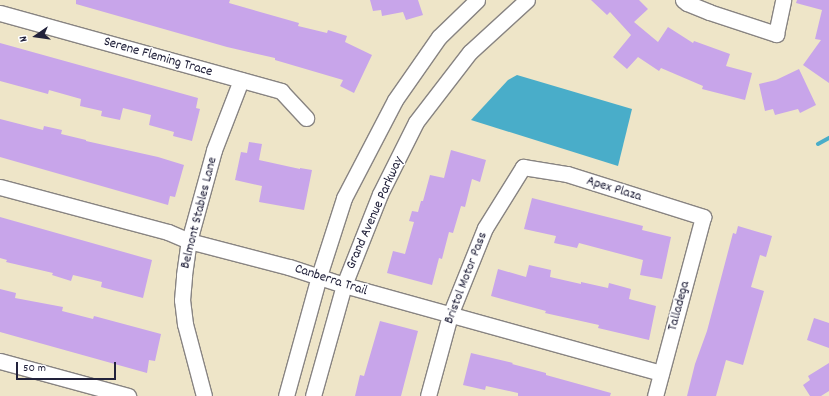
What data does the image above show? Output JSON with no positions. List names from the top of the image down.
{
  "streets": {
    "street": [
      "Serene Fleming Trace",
      "Apex Plaza",
      "Belmont Stables Lane",
      "Grand Avenue Parkway",
      "Bristol Motor Pass",
      "Canberra Trail",
      "Talladega"
    ]
  },
  "crossings": [
    ["Serene Fleming Trace", "Belmont Stables Lane"],
    ["Apex Plaza", "Bristol Motor Pass"],
    ["Apex Plaza", "Talladega"],
    ["Belmont Stables Lane", "Canberra Trail"],
    ["Grand Avenue Parkway", "Canberra Trail"],
    ["Bristol Motor Pass", "Canberra Trail"],
    ["Canberra Trail", "Talladega"]
  ],
  "scale_bar": "50 m",
  "north": "left"
}
